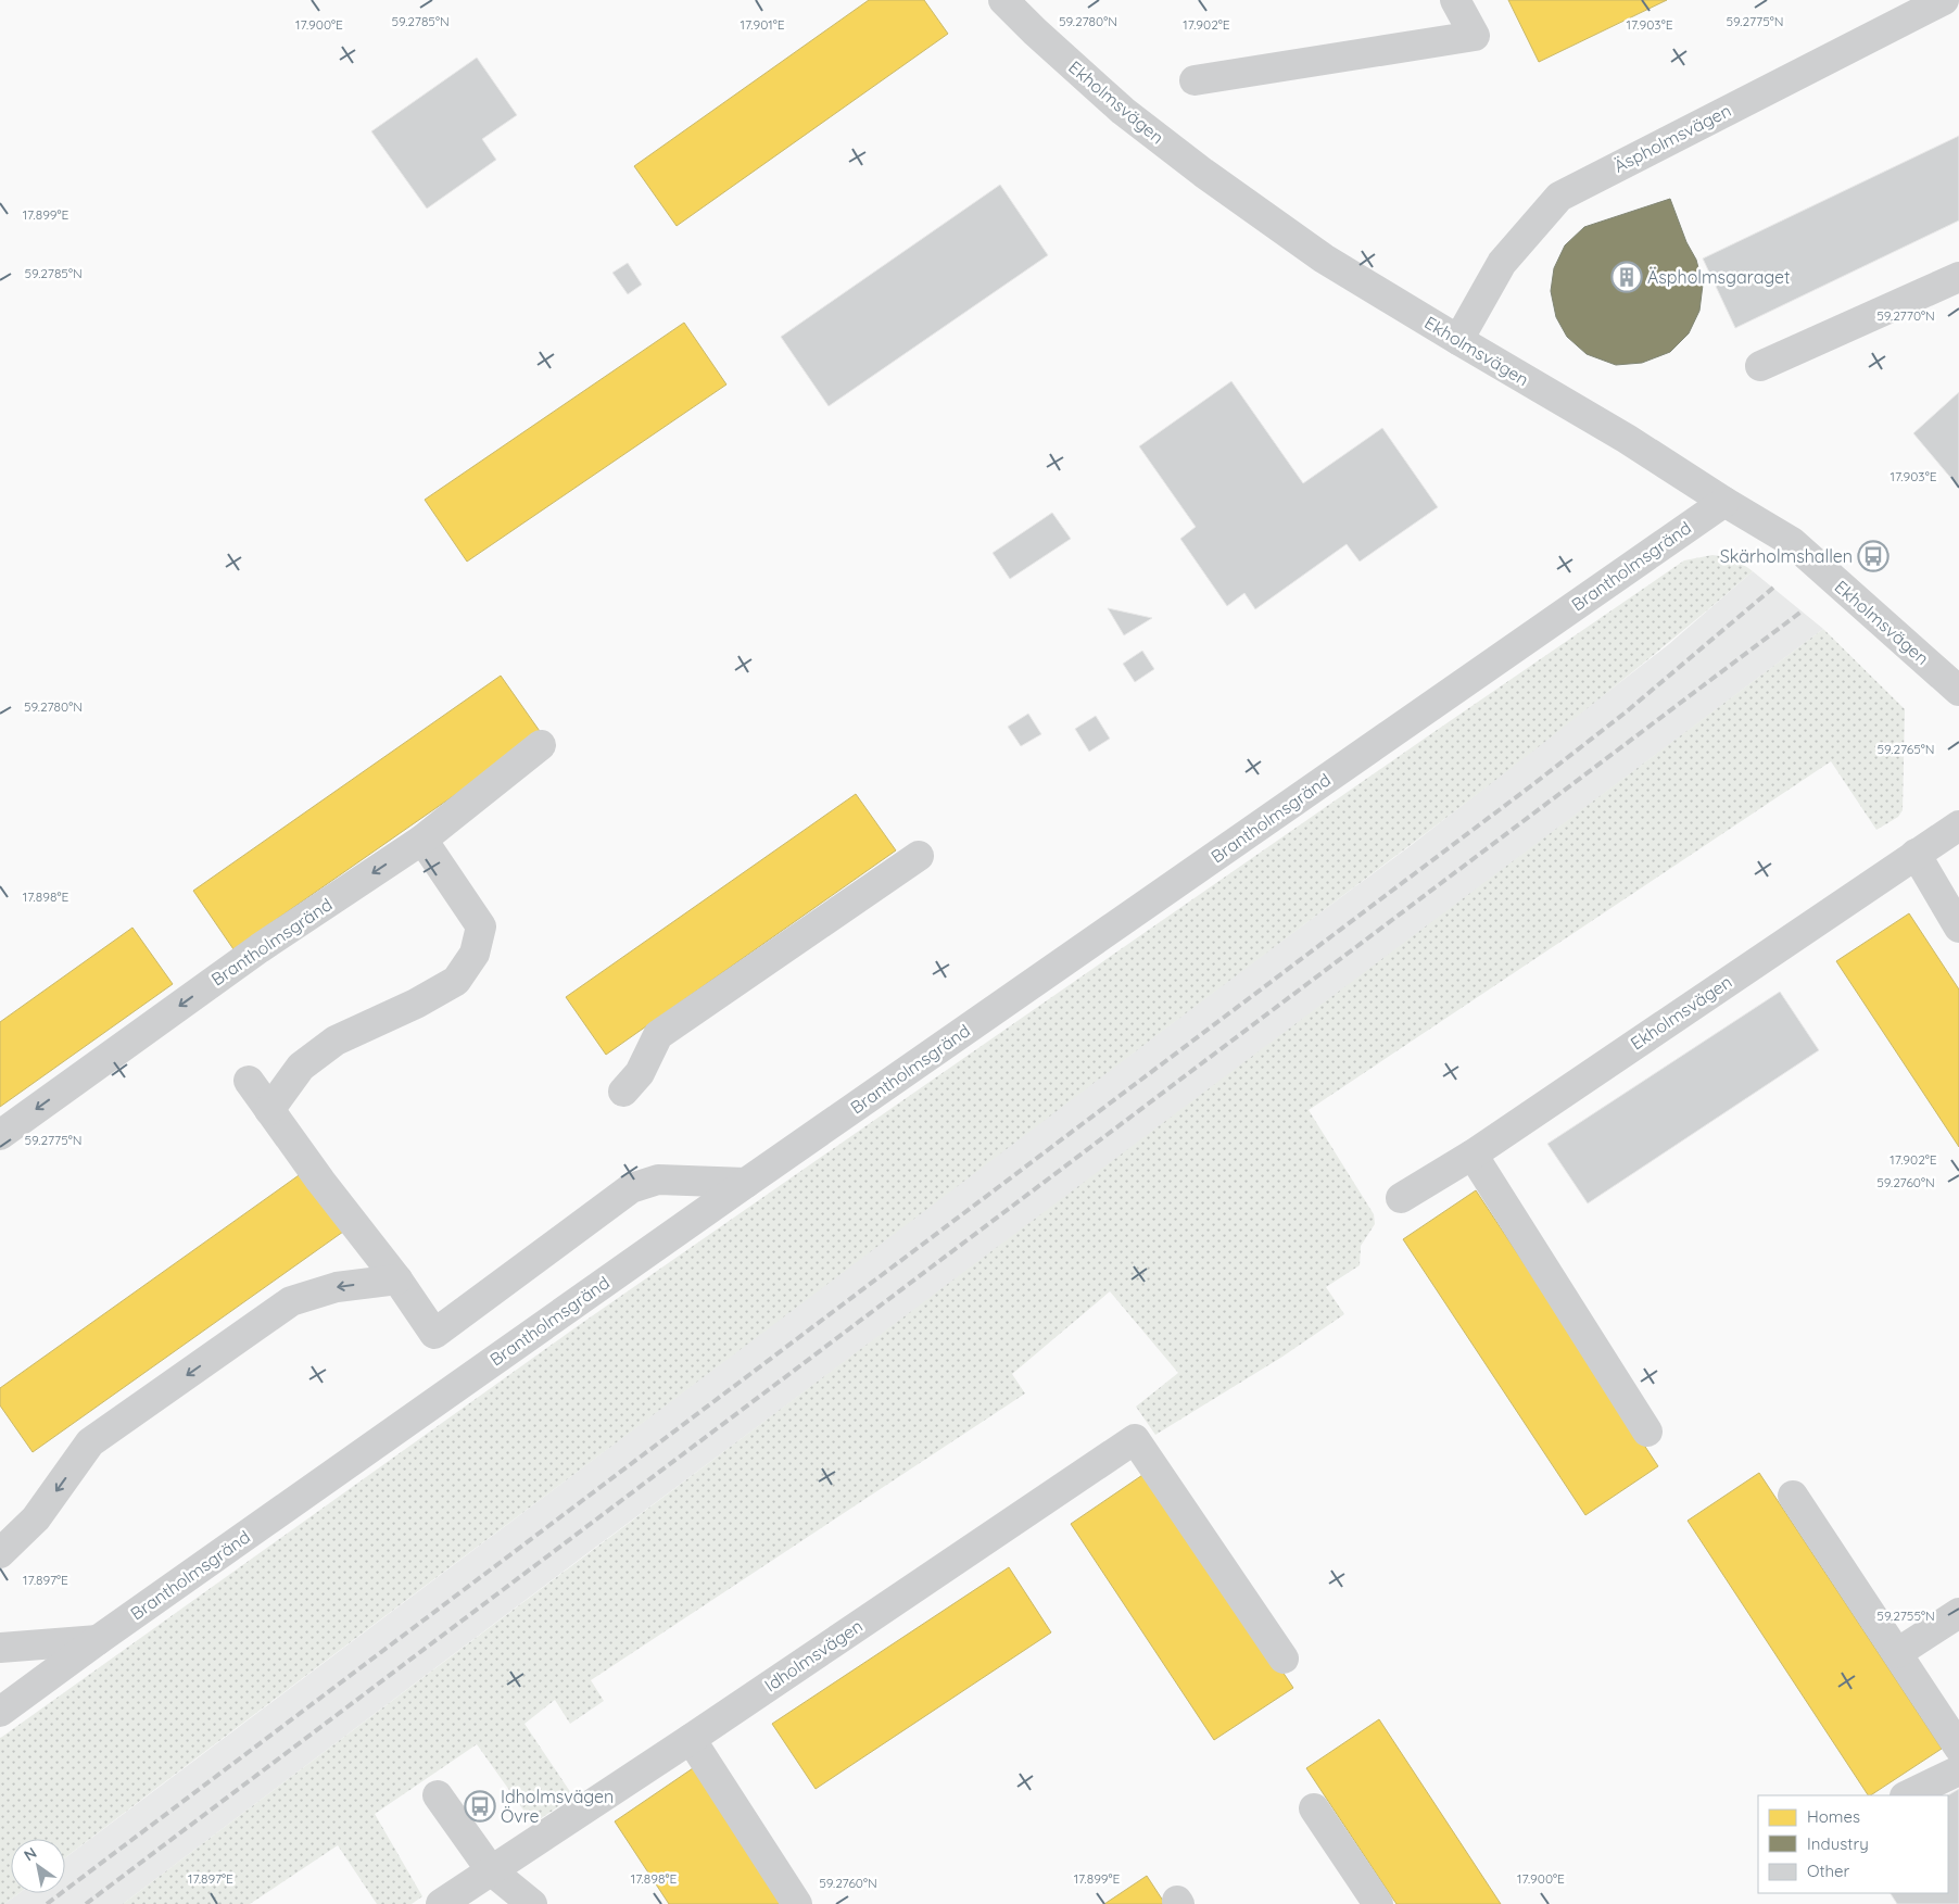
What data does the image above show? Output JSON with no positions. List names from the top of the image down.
{
  "streets": {
    "street": [
      "Ekholmsvägen",
      "Äspholmsvägen",
      "Brantholmsgränd",
      "Idholmsvägen"
    ]
  },
  "crossings": [
    ["Ekholmsvägen", "Äspholmsvägen"],
    ["Ekholmsvägen", "Brantholmsgränd"]
  ],
  "places": {
    "building": ["Äspholmsgaraget"],
    "bus stop": ["Skärholmshallen", "Idholmsvägen Övre"]
  },
  "legend": ["Homes", "Industry", "Other"],
  "north": "top left",
  "coordinates": [
    "59.2785°N",
    "59.2780°N",
    "59.2775°N",
    "17.900°E",
    "17.901°E",
    "17.902°E",
    "17.903°E",
    "17.899°E",
    "59.2770°N",
    "59.2765°N",
    "17.898°E",
    "59.2760°N",
    "17.897°E",
    "59.2755°N"
  ]
}
